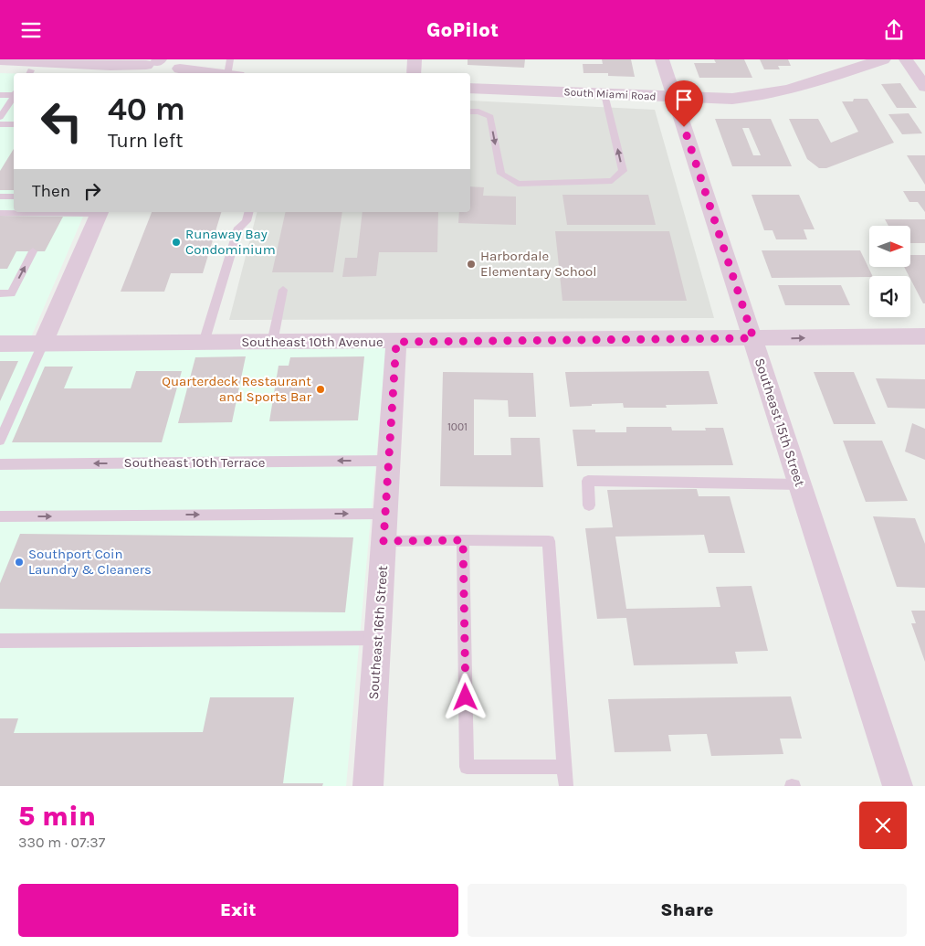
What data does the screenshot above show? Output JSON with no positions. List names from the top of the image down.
{
  "streets": {
    "street": [
      "South Miami Road",
      "Southeast 10th Avenue",
      "Southeast 15th Street",
      "Southeast 16th Street"
    ],
    "lane": ["Southeast 10th Terrace"]
  },
  "crossings": [
    ["South Miami Road", "Southeast 15th Street"],
    ["Southeast 10th Avenue", "Southeast 15th Street"],
    ["Southeast 10th Avenue", "Southeast 16th Street"],
    ["Southeast 10th Terrace", "Southeast 16th Street"]
  ],
  "places": [
    "Runaway Bay Condominium",
    "Harbordale Elementary School",
    "Quarterdeck Restaurant and Sports Bar",
    "Southport Coin Laundry & Cleaners"
  ],
  "house_numbers": ["1001"],
  "north": "right",
  "page": {
    "header": "GoPilot",
    "turn": ["40 m", "Turn left"],
    "then": "Then",
    "heading": ["5 min", "330 m · 07:37"],
    "buttons": ["Exit", "Share"]
  }
}
